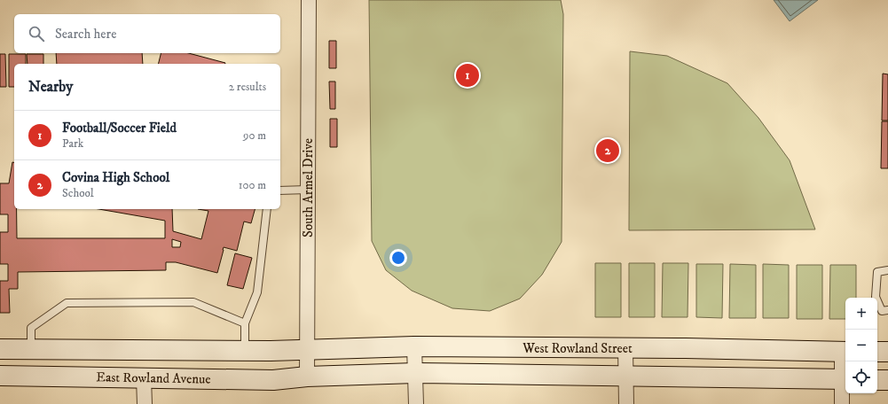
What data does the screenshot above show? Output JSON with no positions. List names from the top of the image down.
{
  "streets": {
    "main road": ["West Rowland Street", "East Rowland Avenue"],
    "street": ["South Armel Drive"]
  },
  "crossings": [
    ["South Armel Drive", "West Rowland Street"],
    ["South Armel Drive", "East Rowland Avenue"],
    ["West Rowland Street", "East Rowland Avenue"]
  ],
  "page": {
    "search": "Search here",
    "pins": ["1", "2"],
    "heading": ["Nearby", "2 results"],
    "list": [
      {
        "mark": "1",
        "name": "Football/Soccer Field",
        "note": "Park",
        "value": "90 m"
      },
      {
        "mark": "2",
        "name": "Covina High School",
        "note": "School",
        "value": "100 m"
      }
    ],
    "map_buttons": ["+", "−"]
  }
}
